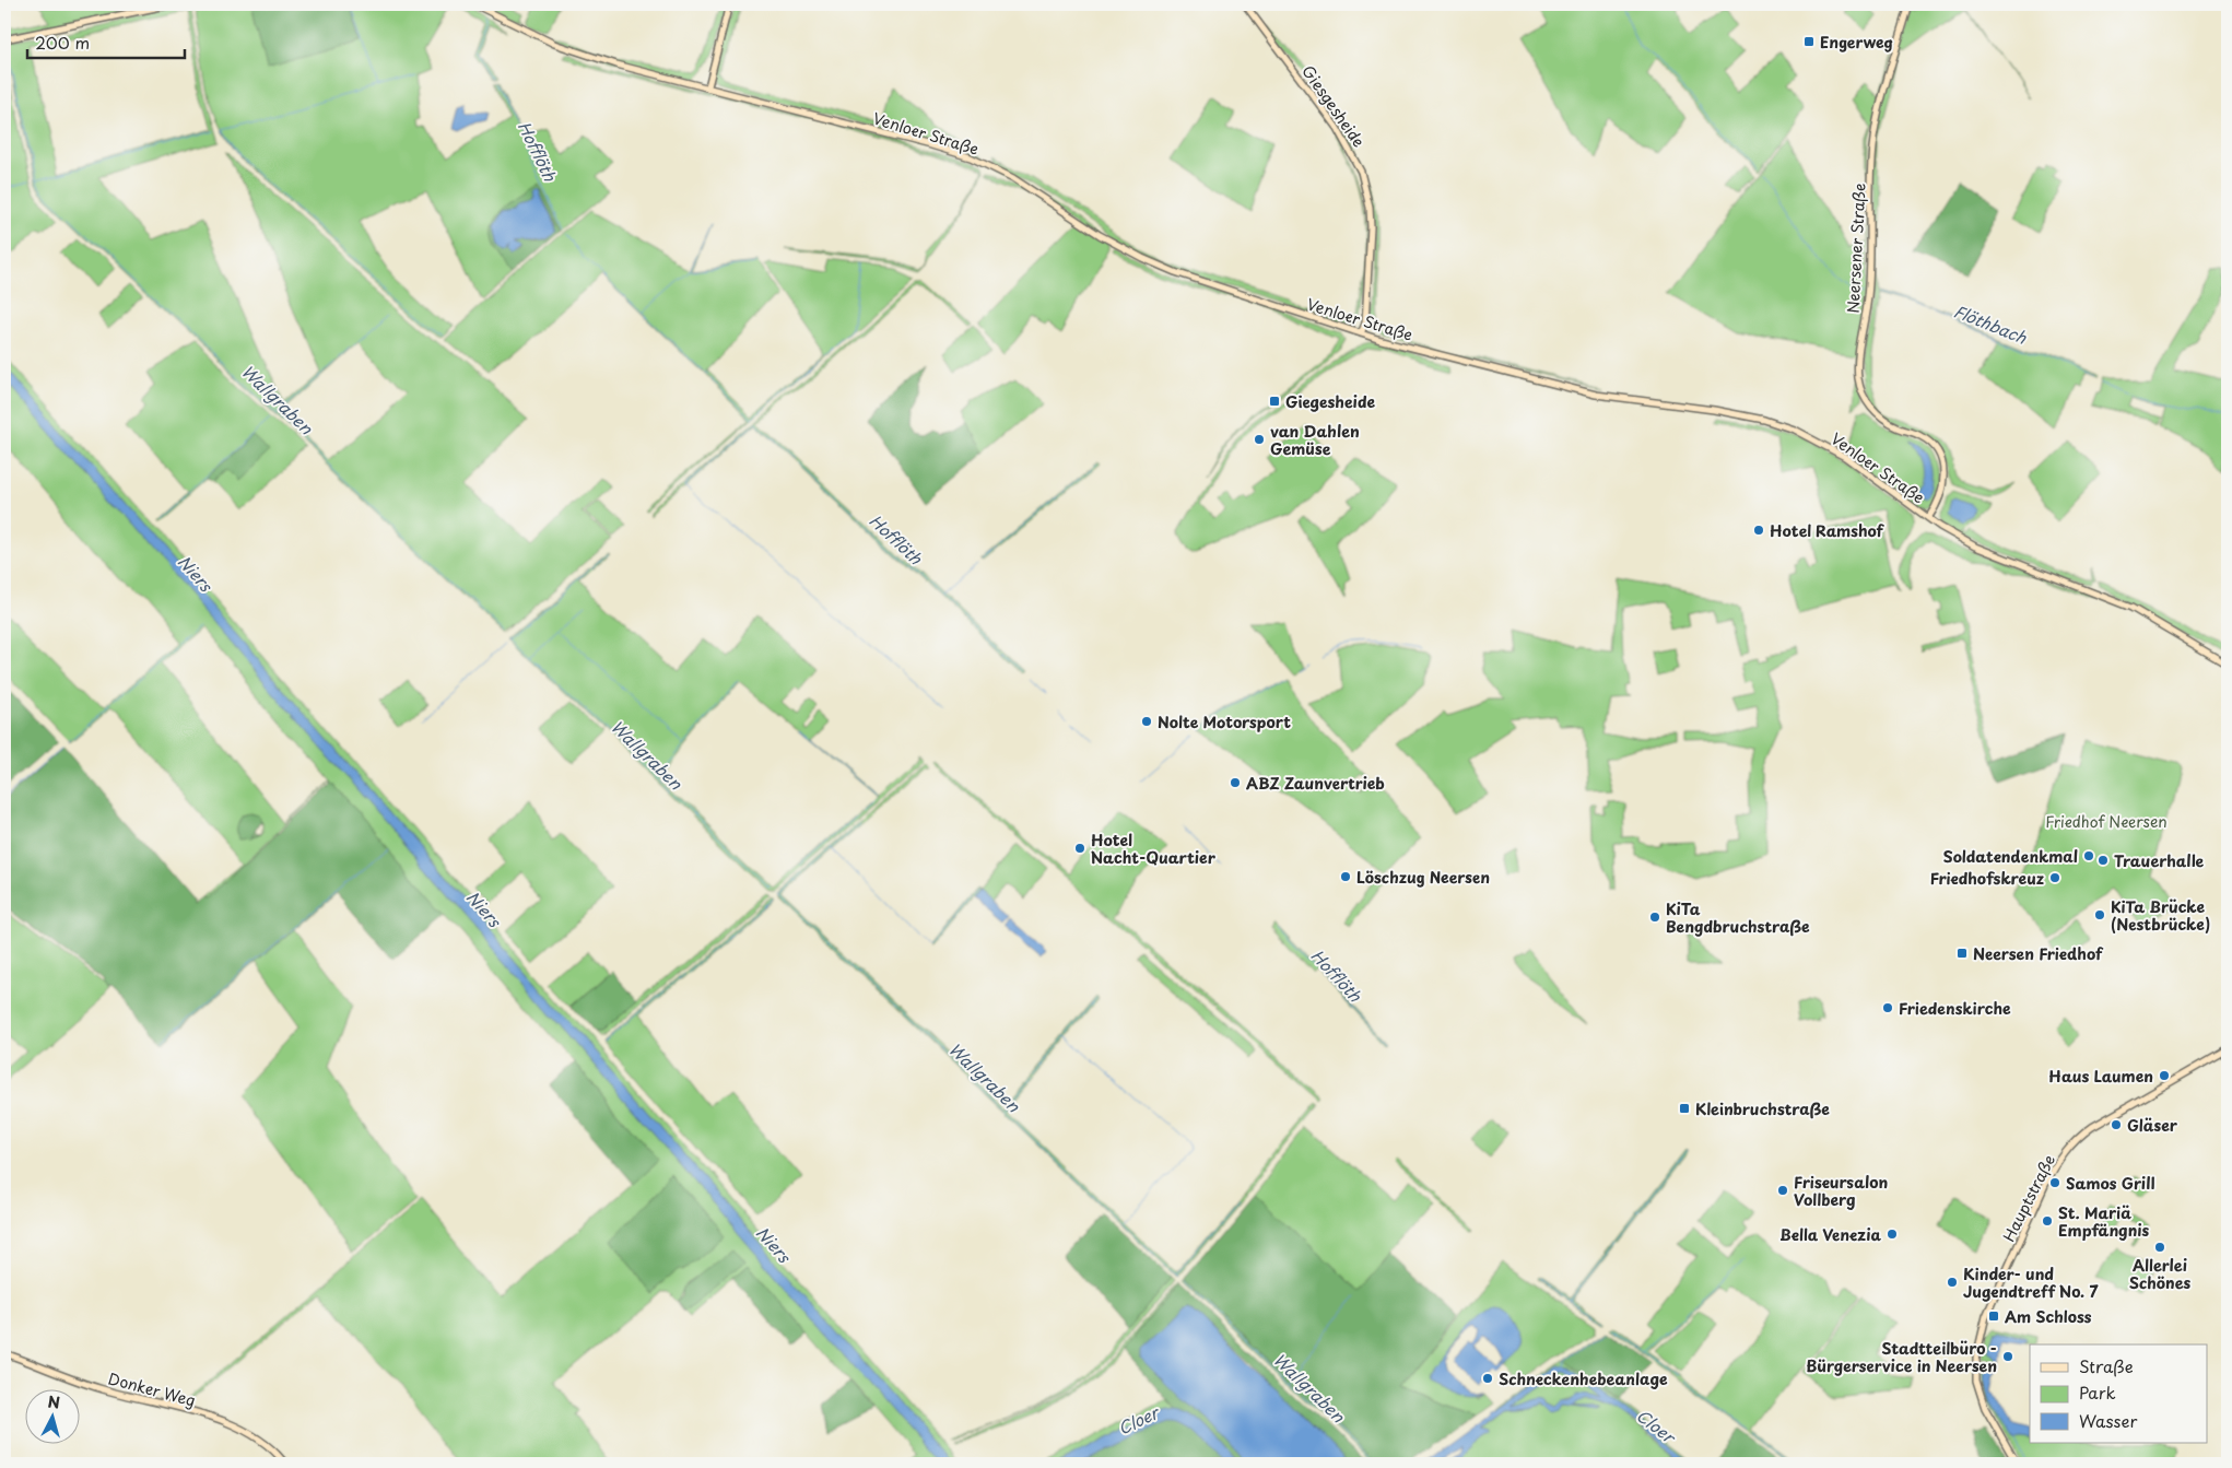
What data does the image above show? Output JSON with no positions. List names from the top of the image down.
{
  "streets": {
    "main road": [
      "Giesgesheide",
      "Venloer Straße",
      "Neersener Straße",
      "Hauptstraße",
      "Donker Weg"
    ]
  },
  "crossings": [
    ["Giesgesheide", "Venloer Straße"],
    ["Venloer Straße", "Neersener Straße"]
  ],
  "water": [
    "Hofflöth",
    "Flöthbach",
    "Wallgraben",
    "Niers",
    "Cloer"
  ],
  "parks": ["Friedhof Neersen"],
  "places": {
    "transit": [
      "Engerweg",
      "Giegesheide",
      "Neersen Friedhof",
      "Kleinbruchstraße",
      "Am Schloss"
    ],
    "other": [
      "van Dahlen Gemüse",
      "Hotel Ramshof",
      "Nolte Motorsport",
      "ABZ Zaunvertrieb",
      "Hotel Nacht-Quartier",
      "Soldatendenkmal",
      "Trauerhalle",
      "Löschzug Neersen",
      "Friedhofskreuz",
      "KiTa Brücke (Nestbrücke)",
      "KiTa Bengdbruchstraße",
      "Friedenskirche",
      "Haus Laumen",
      "Gläser",
      "Samos Grill",
      "Friseursalon Vollberg",
      "St. Mariä Empfängnis",
      "Bella Venezia",
      "Allerlei Schönes",
      "Kinder- und Jugendtreff No. 7",
      "Stadtteilbüro - Bürgerservice in Neersen",
      "Schneckenhebeanlage"
    ]
  },
  "legend": ["Straße", "Park", "Wasser"],
  "scale_bar": "200 m",
  "north": "top"
}
